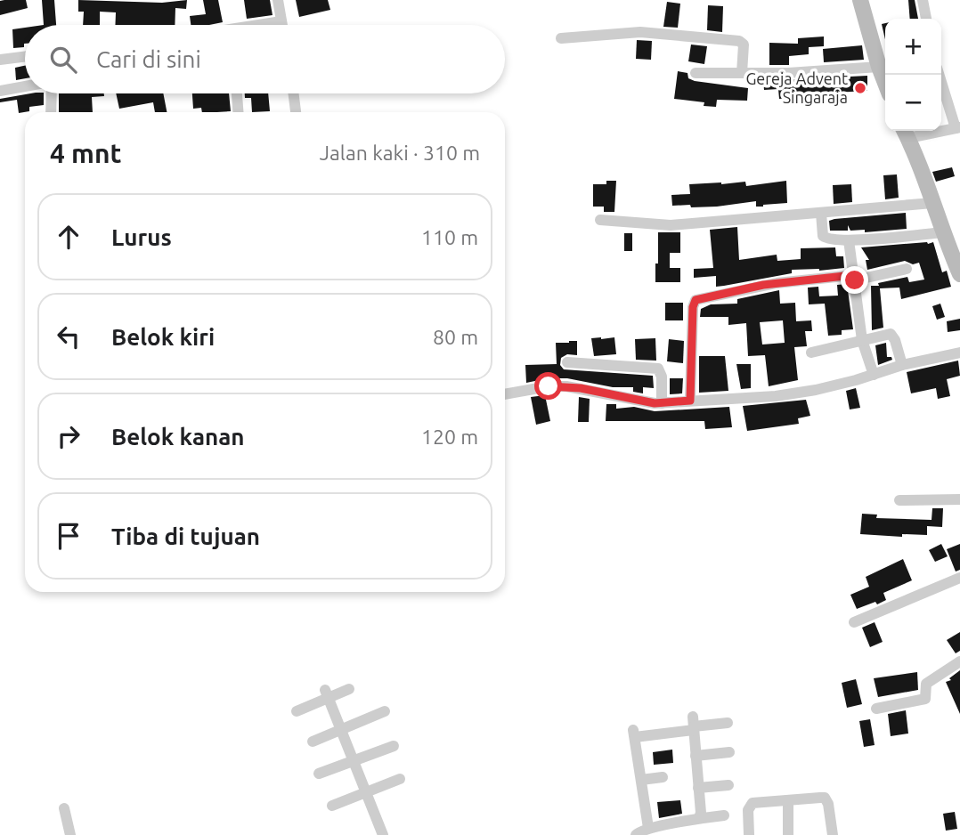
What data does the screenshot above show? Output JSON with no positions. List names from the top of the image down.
{
  "places": ["Gereja Advent Singaraja"],
  "page": {
    "map_buttons": ["+", "−"],
    "search": "Cari di sini",
    "heading": ["4 mnt", "Jalan kaki · 310 m"],
    "list": [
      ["Lurus", "110 m"],
      ["Belok kiri", "80 m"],
      ["Belok kanan", "120 m"],
      "Tiba di tujuan"
    ]
  }
}
